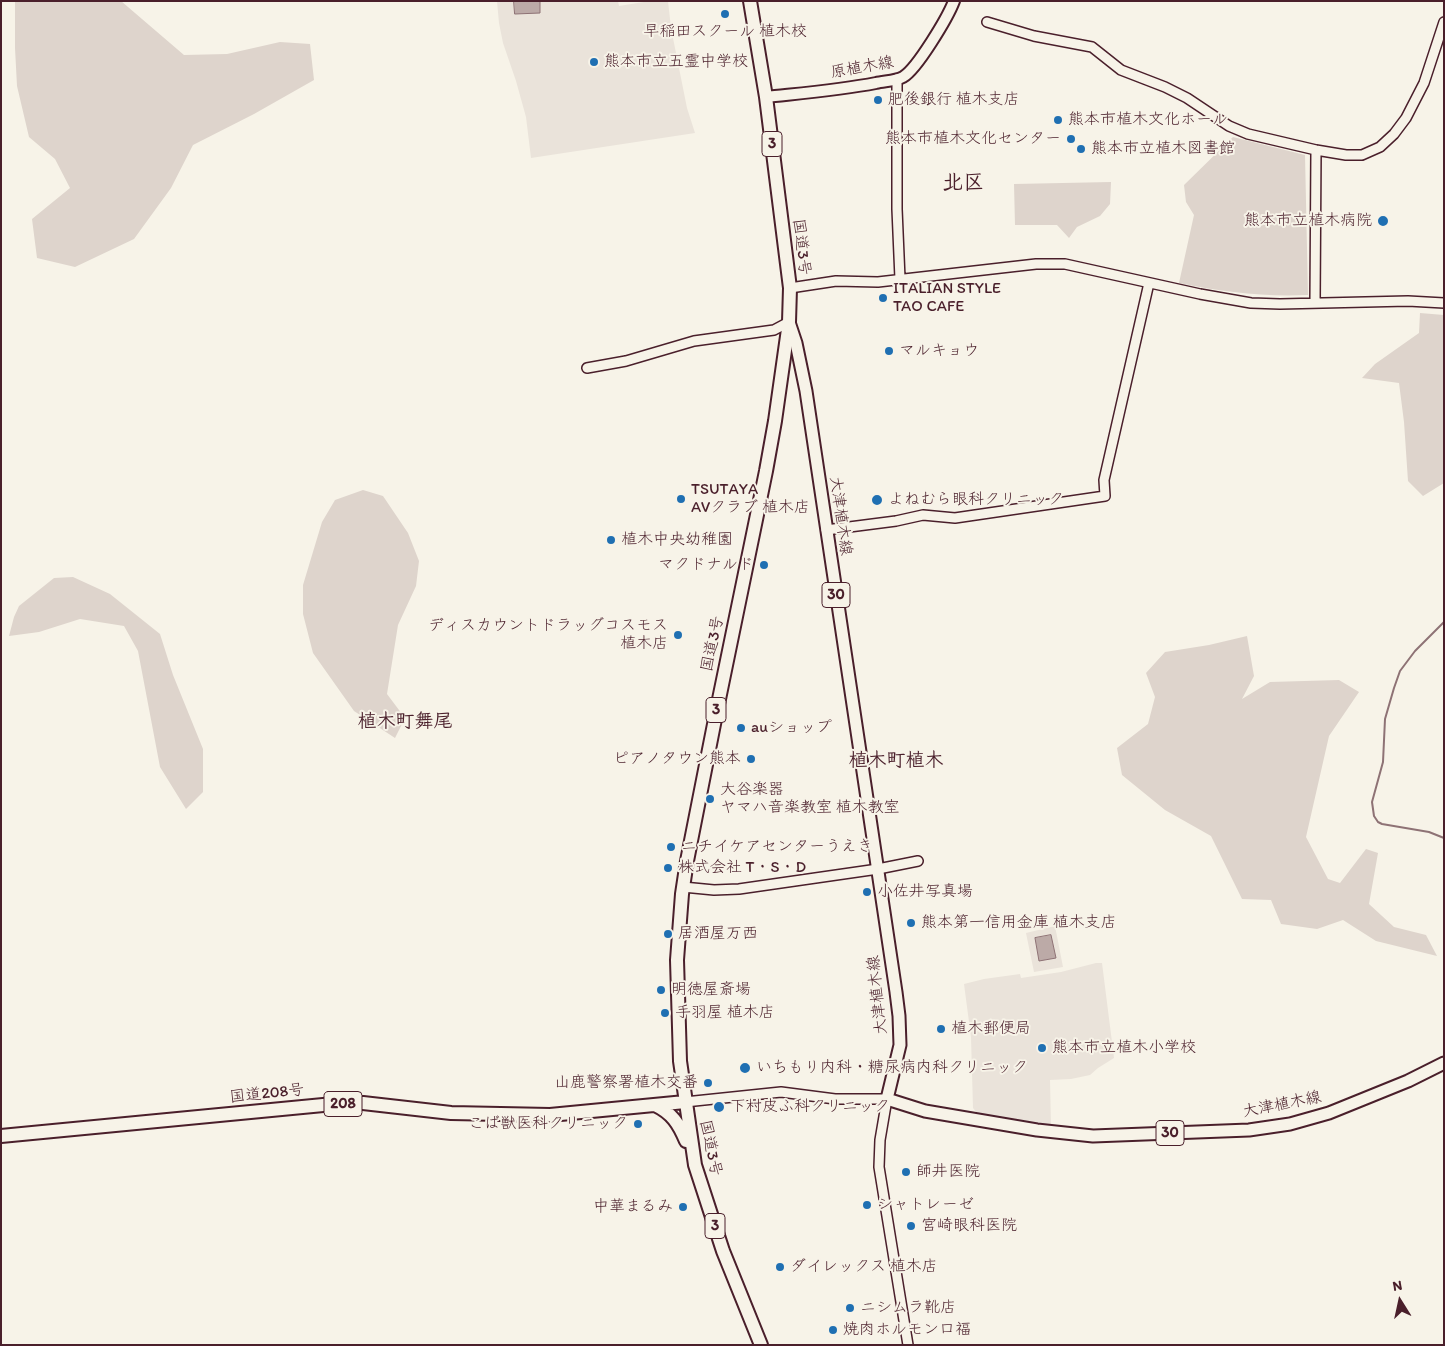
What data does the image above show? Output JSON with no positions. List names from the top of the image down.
{
  "streets": {
    "highway": [
      "3",
      "国道3号",
      "国道208号",
      "208"
    ],
    "main road": ["原植木線", "大津植木線", "30"]
  },
  "crossings": [
    ["原植木線", "国道3号"],
    ["国道3号", "大津植木線"],
    ["国道3号", "国道208号"]
  ],
  "districts": ["北区", "植木町舞尾", "植木町植木"],
  "places": [
    "早稲田スクール 植木校",
    "熊本市立五霊中学校",
    "肥後銀行 植木支店",
    "熊本市植木文化ホール",
    "熊本市植木文化センター",
    "熊本市立植木図書館",
    "熊本市立植木病院",
    "ITALIAN STYLE TAO CAFE",
    "マルキョウ",
    "TSUTAYA AVクラブ 植木店",
    "よねむら眼科クリニック",
    "植木中央幼稚園",
    "マクドナルド",
    "ディスカウントドラッグコスモス 植木店",
    "auショップ",
    "ピアノタウン熊本",
    "大谷楽器 ヤマハ音楽教室 植木教室",
    "ニチイケアセンターうえき",
    "株式会社 T・S・D",
    "小佐井写真場",
    "熊本第一信用金庫 植木支店",
    "居酒屋万西",
    "明徳屋斎場",
    "手羽屋 植木店",
    "植木郵便局",
    "熊本市立植木小学校",
    "いちもり内科・糖尿病内科クリニック",
    "山鹿警察署植木交番",
    "下村皮ふ科クリニック",
    "こば獣医科クリニック",
    "師井医院",
    "シャトレーゼ",
    "中華まるみ",
    "宮崎眼科医院",
    "ダイレックス 植木店",
    "ニシムラ靴店",
    "焼肉ホルモン口福"
  ],
  "north": "top"
}
